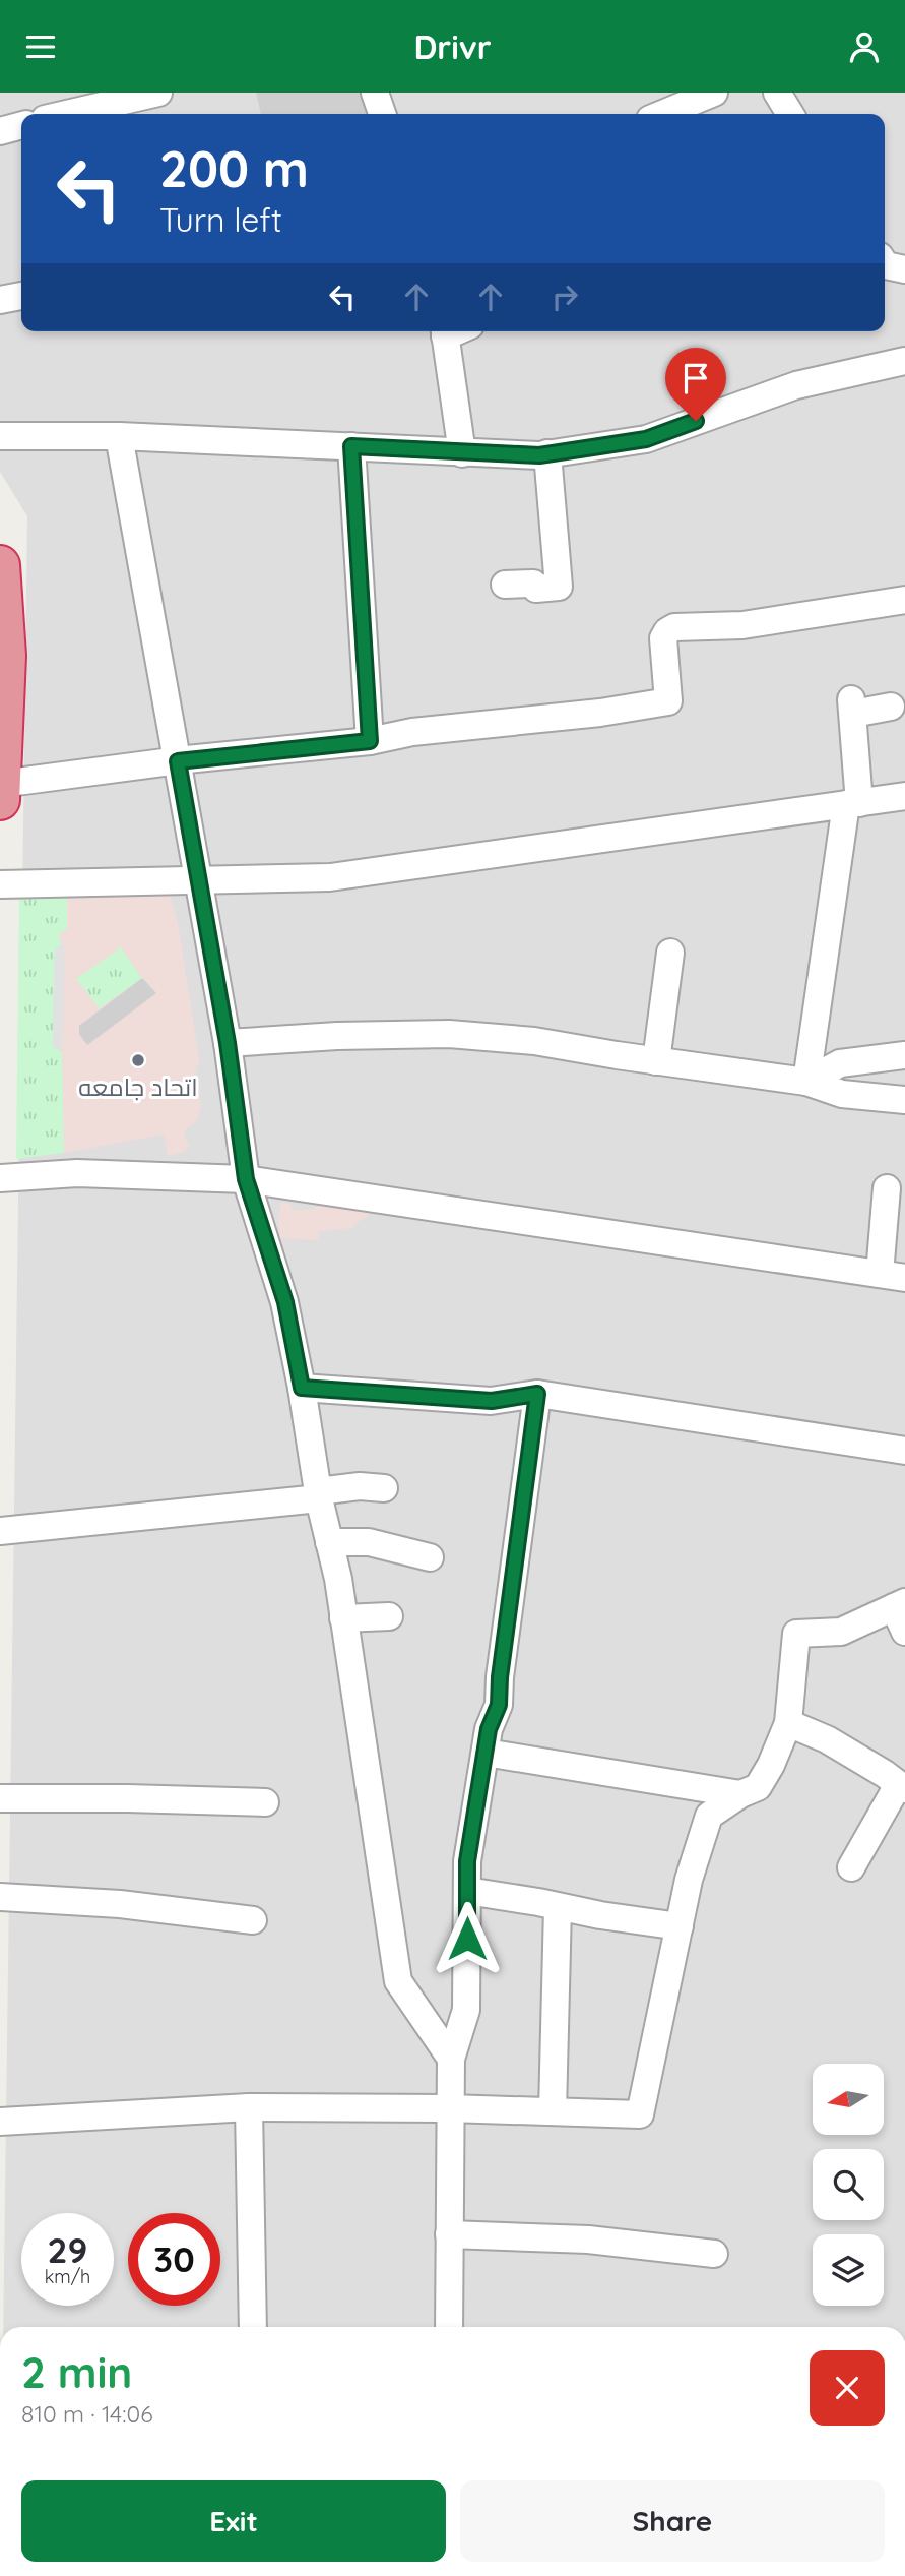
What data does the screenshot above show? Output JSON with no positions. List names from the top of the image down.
{
  "places": ["اتحاد جامعه"],
  "north": "left",
  "page": {
    "header": "Drivr",
    "turn": ["200 m", "Turn left"],
    "speed": "29 km/h",
    "limit": "30",
    "heading": ["2 min", "810 m · 14:06"],
    "buttons": ["Exit", "Share"]
  }
}
